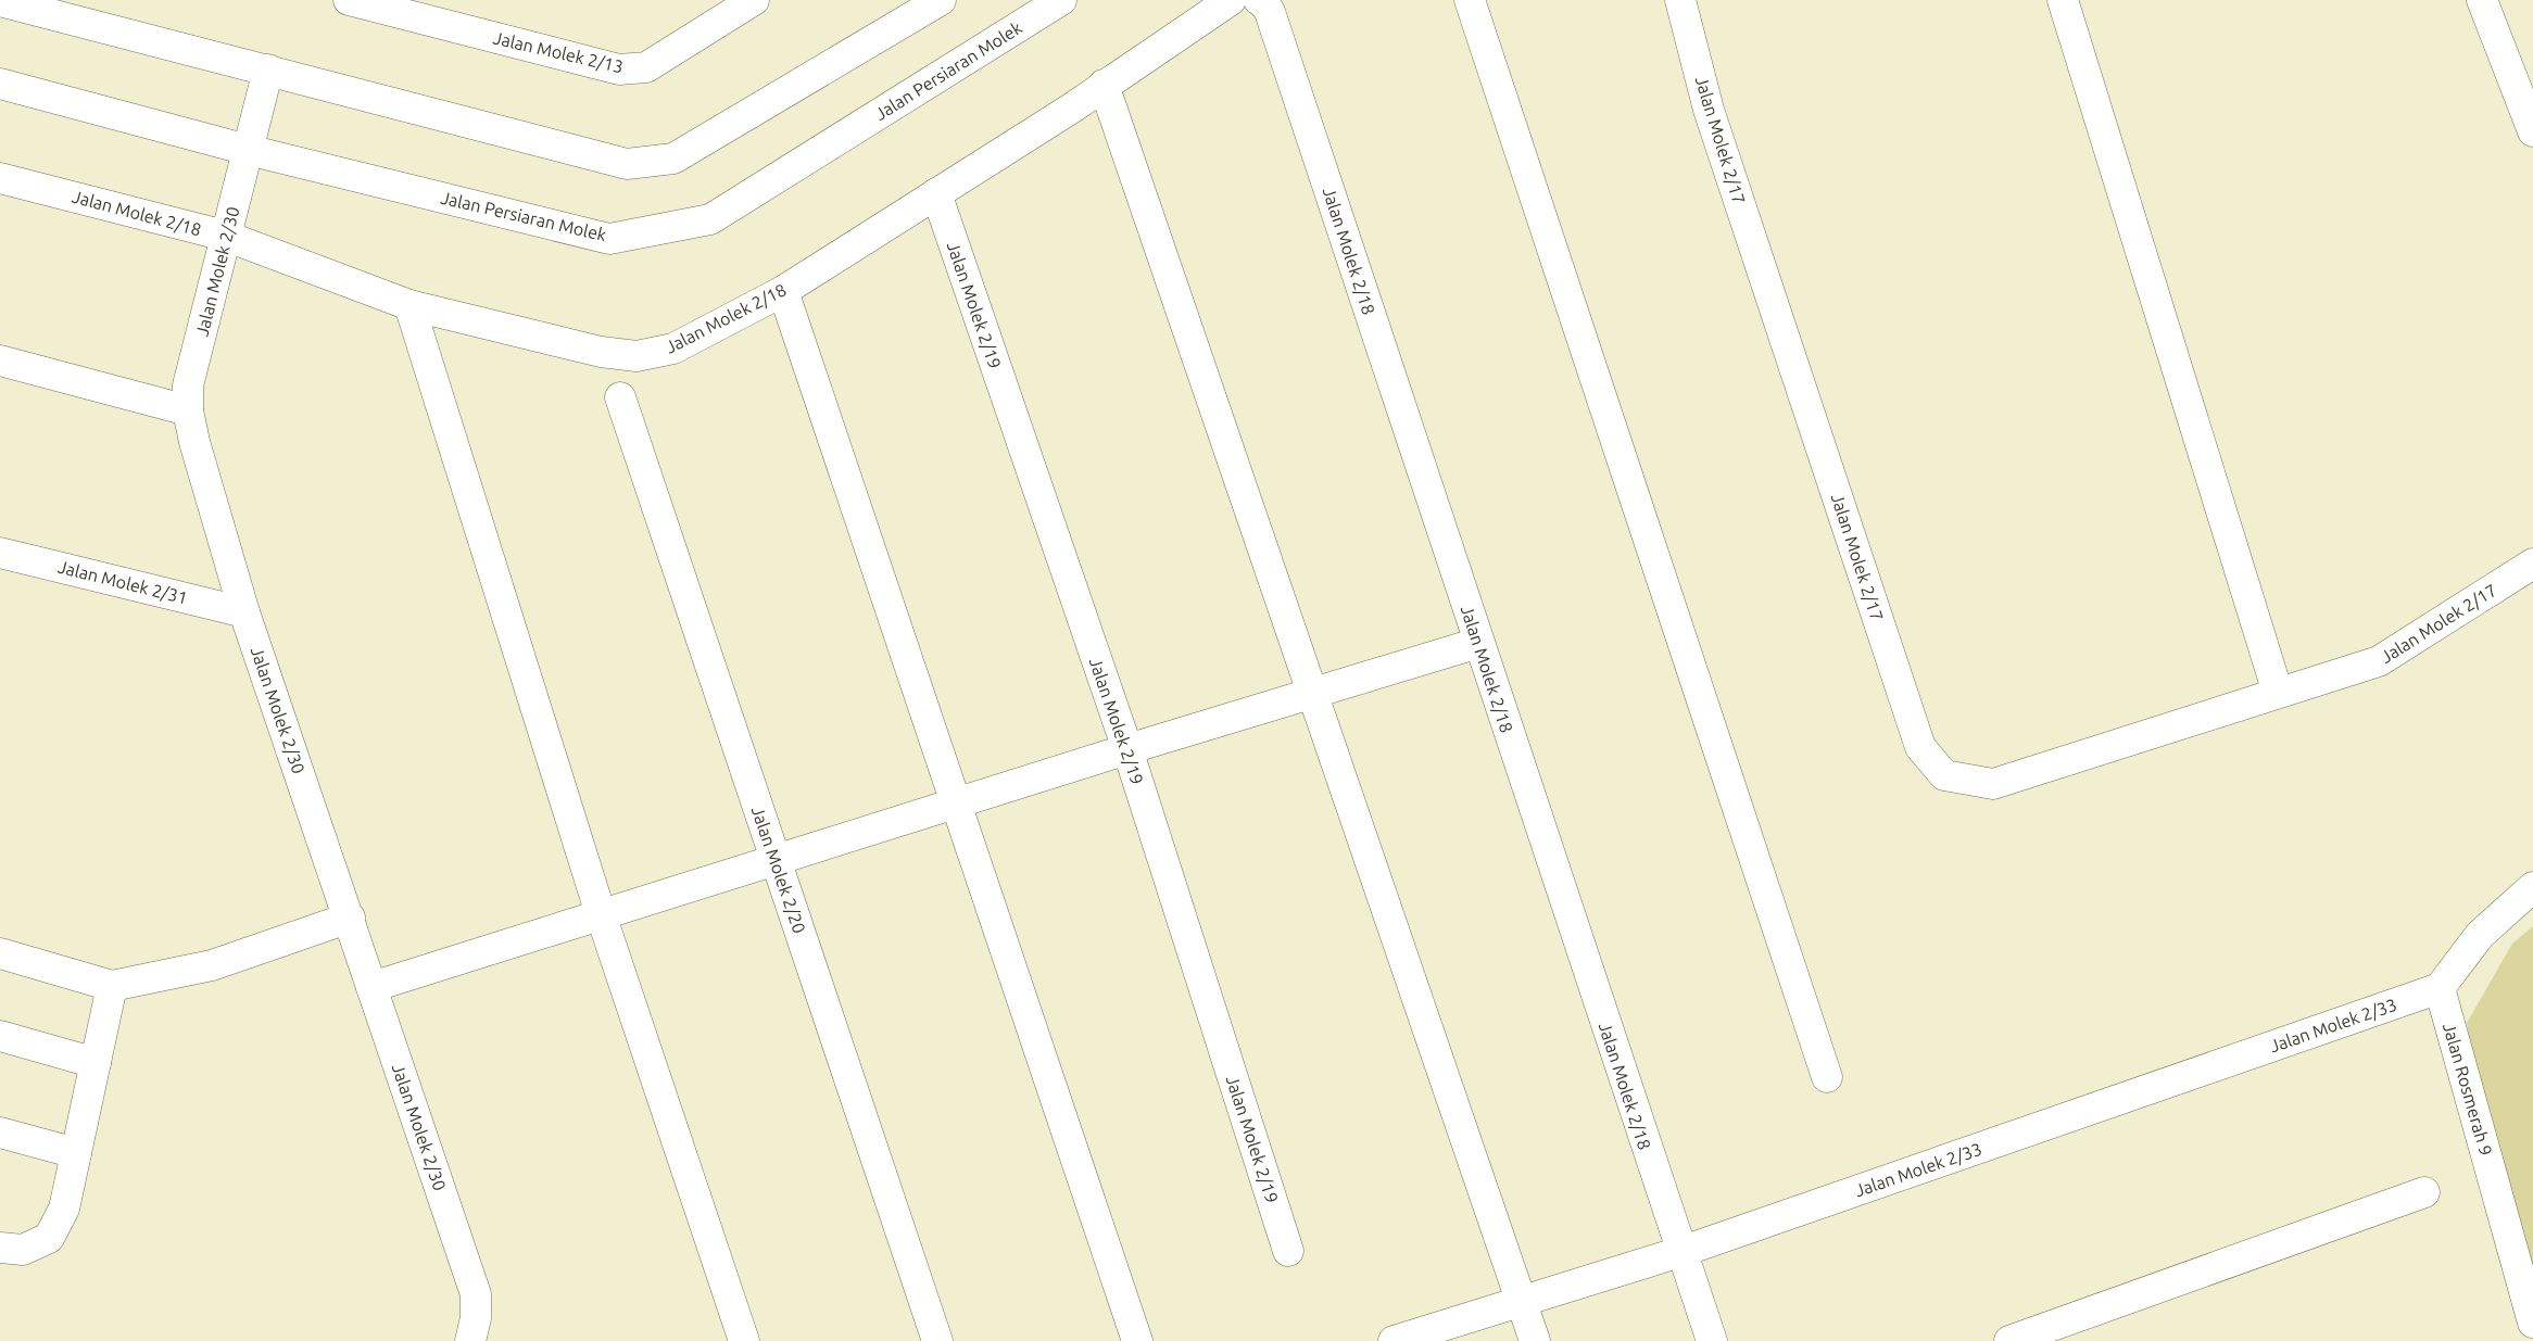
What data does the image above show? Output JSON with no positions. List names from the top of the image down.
{
  "streets": {
    "street": [
      "Jalan Molek 2/13",
      "Jalan Persiaran Molek",
      "Jalan Molek 2/17",
      "Jalan Molek 2/18",
      "Jalan Molek 2/30",
      "Jalan Molek 2/19",
      "Jalan Molek 2/31",
      "Jalan Molek 2/20",
      "Jalan Molek 2/33",
      "Jalan Rosmerah 9"
    ]
  },
  "crossings": [
    ["Jalan Persiaran Molek", "Jalan Molek 2/30"],
    ["Jalan Molek 2/18", "Jalan Molek 2/30"],
    ["Jalan Molek 2/18", "Jalan Molek 2/19"],
    ["Jalan Molek 2/18", "Jalan Molek 2/33"],
    ["Jalan Molek 2/30", "Jalan Molek 2/31"],
    ["Jalan Molek 2/33", "Jalan Rosmerah 9"]
  ]
}
